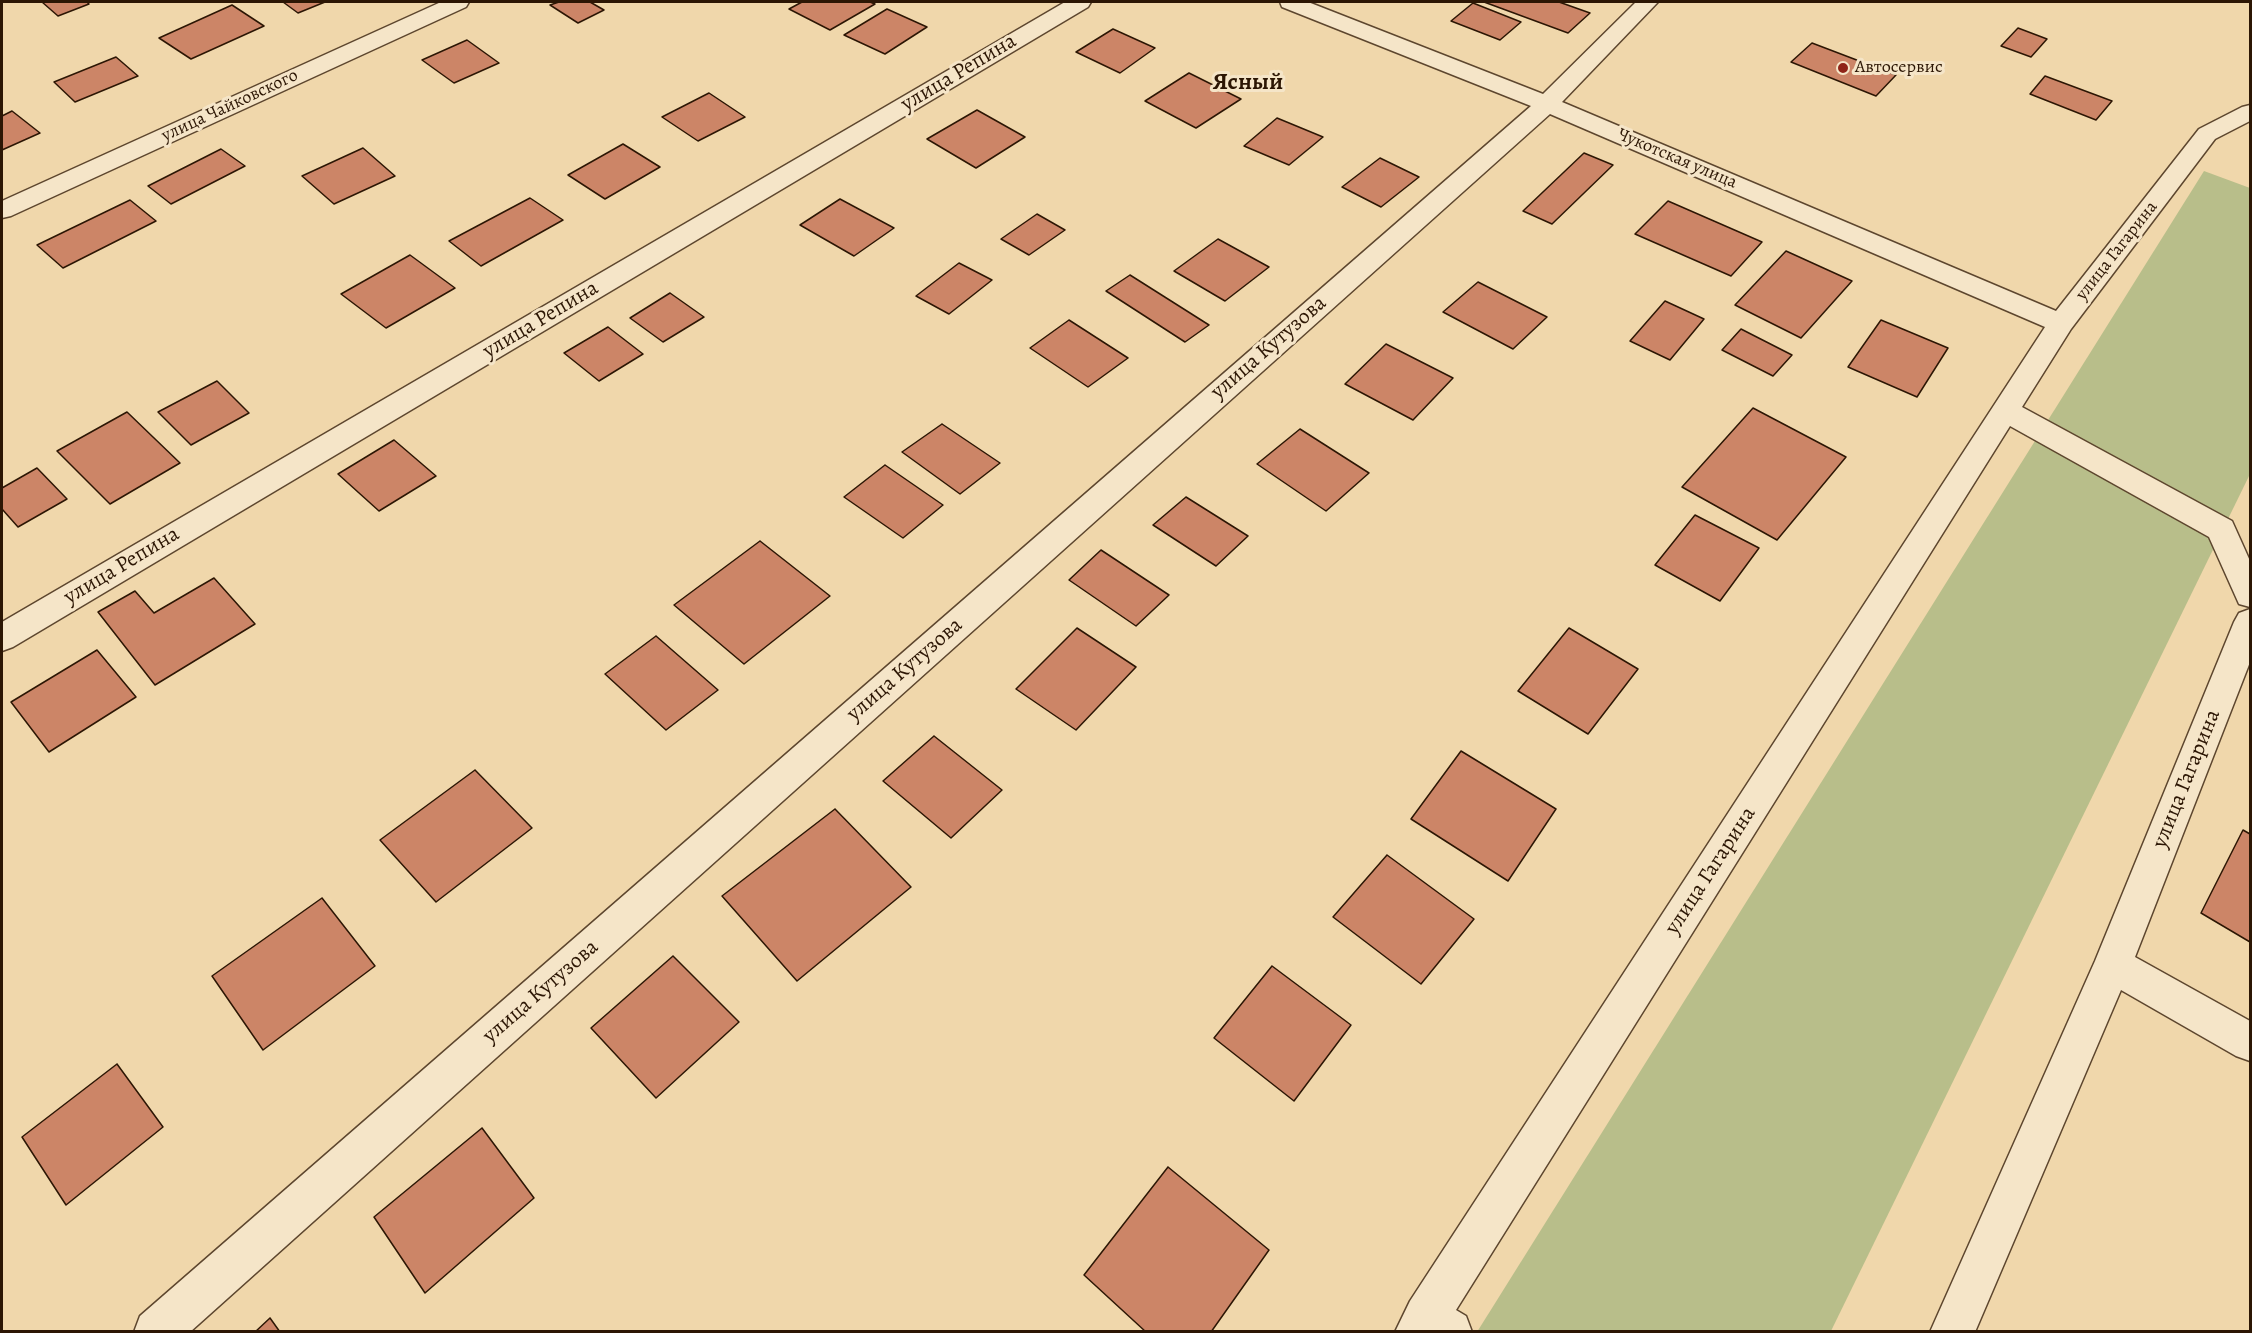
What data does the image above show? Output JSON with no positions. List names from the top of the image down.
{
  "streets": {
    "street": [
      "улица Репина",
      "улица Чайковского",
      "Чукотская улица",
      "улица Гагарина",
      "улица Кутузова"
    ]
  },
  "crossings": [
    ["Чукотская улица", "улица Гагарина"],
    ["Чукотская улица", "улица Кутузова"]
  ],
  "districts": ["Ясный"],
  "places": ["Автосервис"]
}
